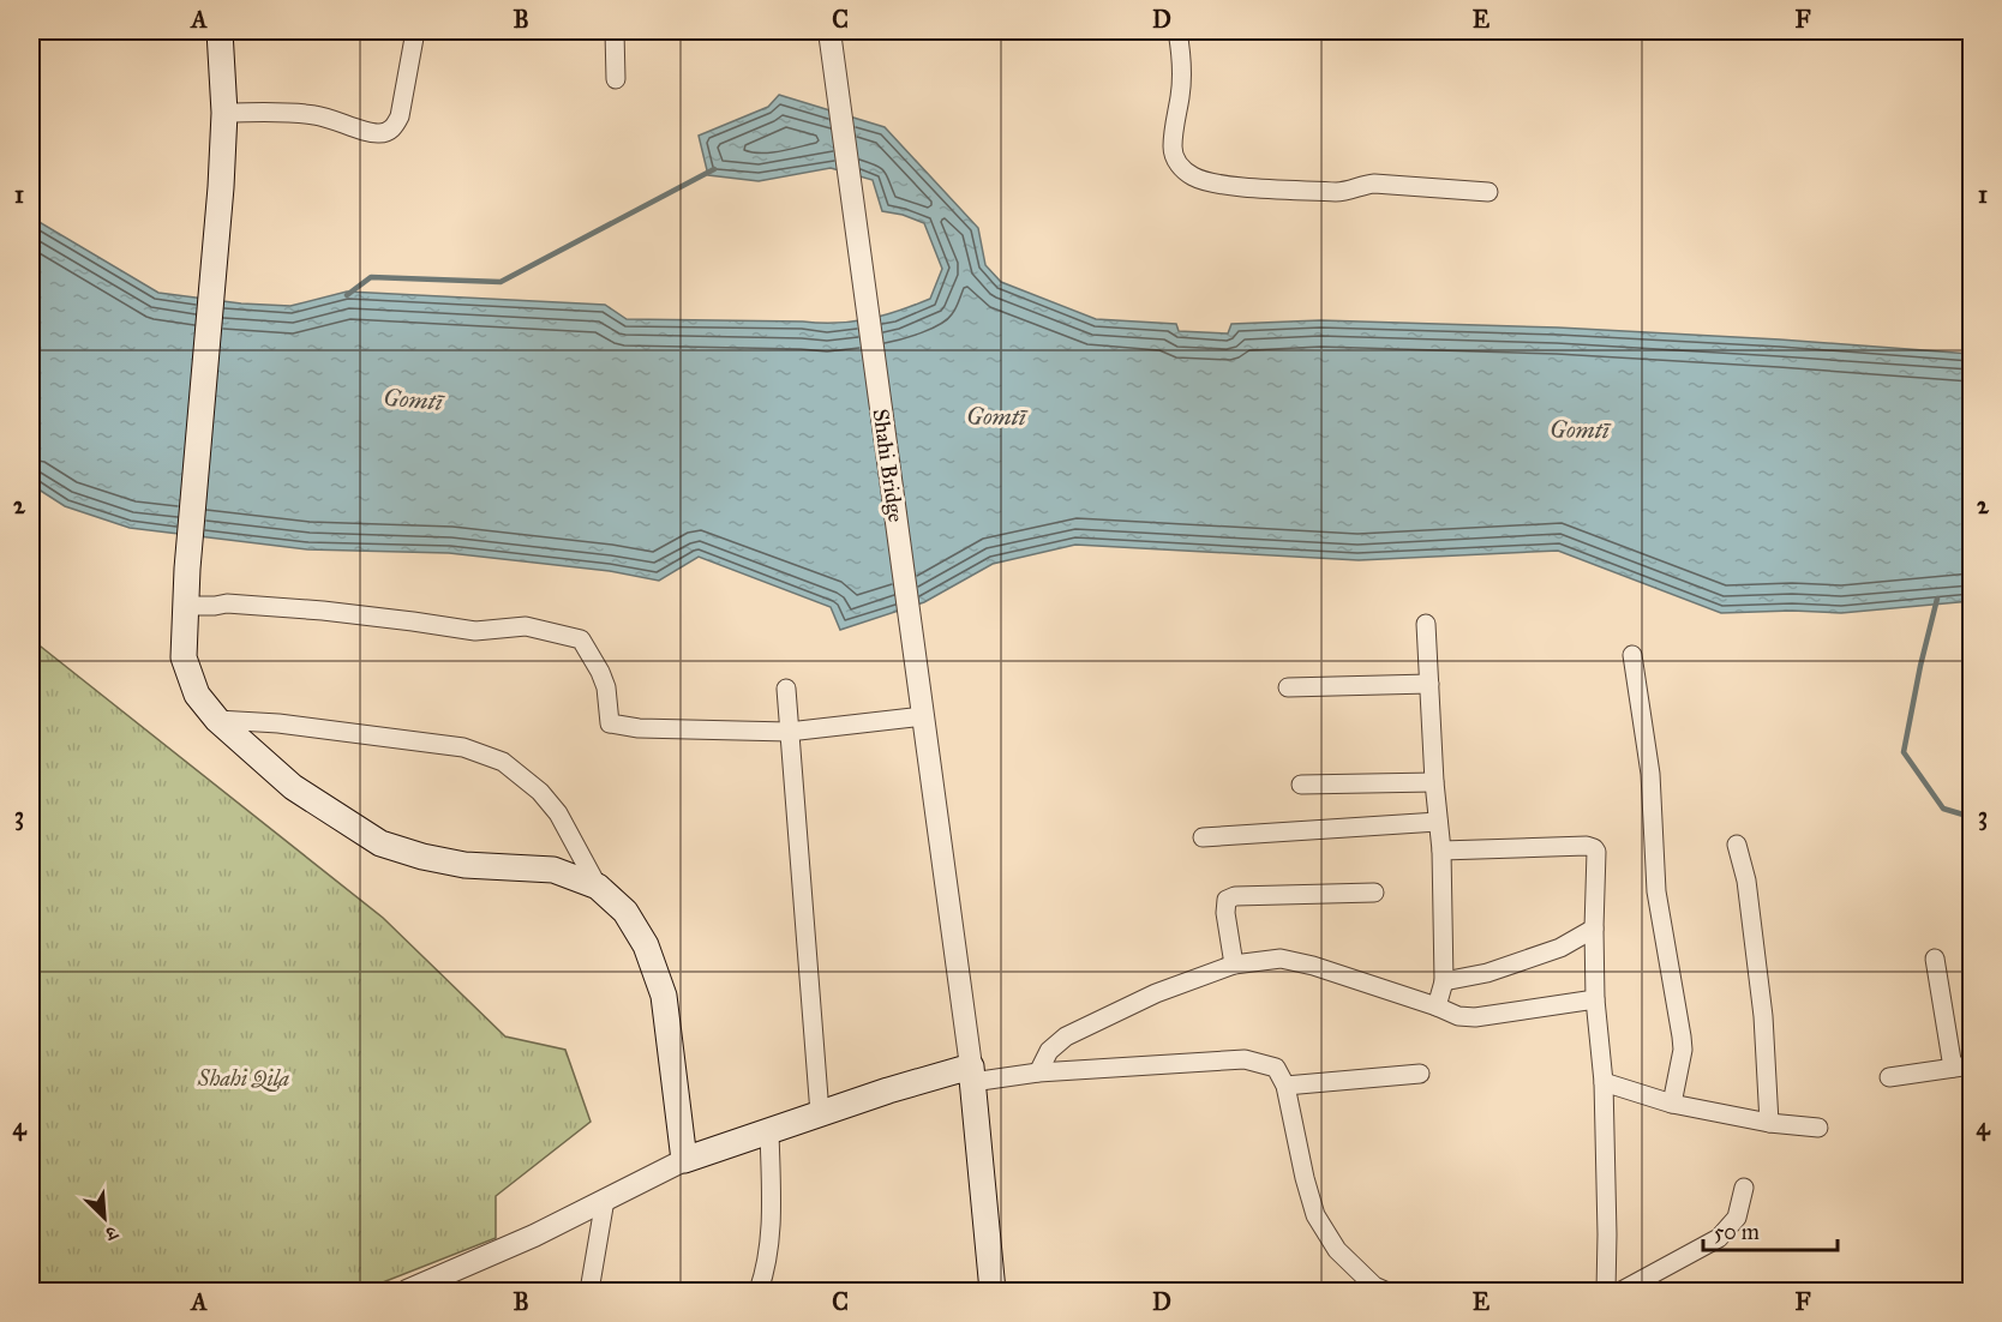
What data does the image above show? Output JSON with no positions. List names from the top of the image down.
{
  "streets": {
    "street": ["Shahi Bridge"]
  },
  "water": ["Gomtī"],
  "parks": ["Shahi Qila"],
  "scale_bar": "50 m",
  "north": "bottom right",
  "grid": {
    "columns": [
      "A",
      "B",
      "C",
      "D",
      "E",
      "F"
    ],
    "rows": [
      "1",
      "2",
      "3",
      "4"
    ]
  }
}
